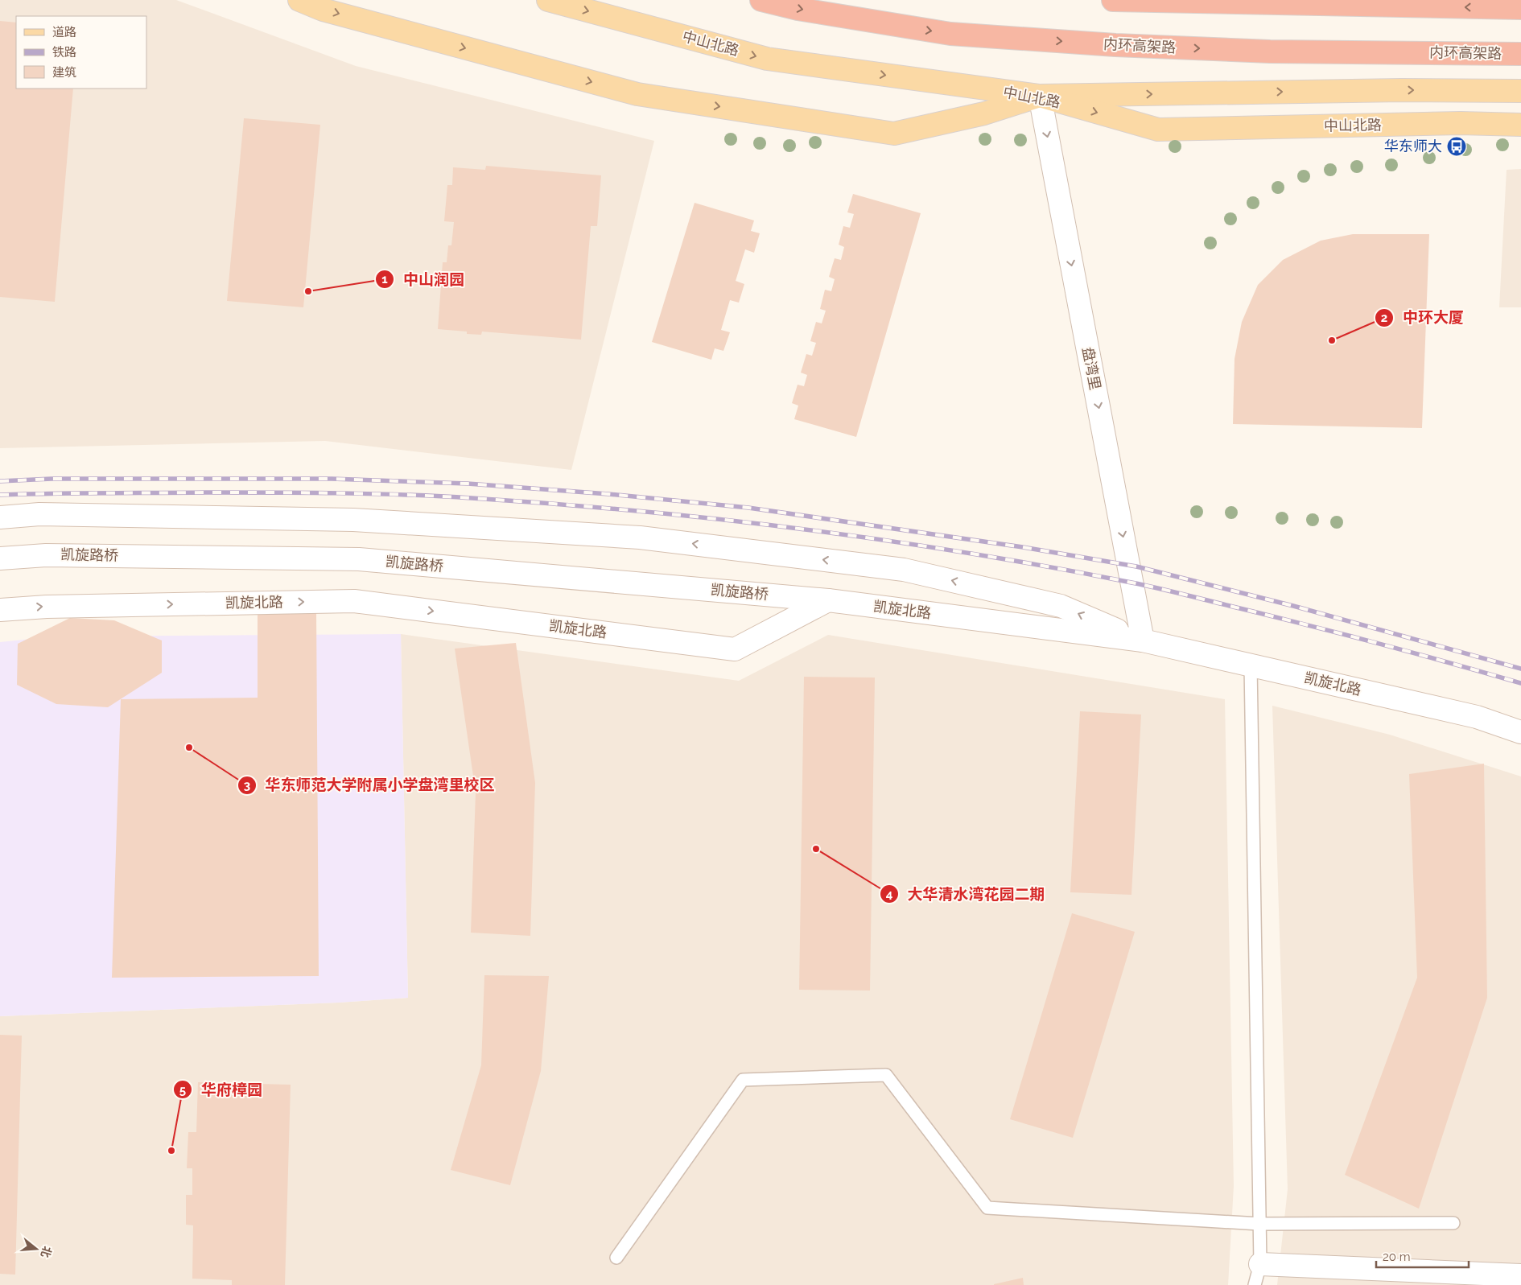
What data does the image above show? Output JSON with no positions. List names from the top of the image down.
{
  "streets": {
    "highway": ["内环高架路"],
    "main road": ["中山北路"],
    "street": ["盘湾里", "凯旋路桥", "凯旋北路"]
  },
  "crossings": [
    ["中山北路", "盘湾里"],
    ["盘湾里", "凯旋北路"],
    ["凯旋路桥", "凯旋北路"]
  ],
  "one_way": ["盘湾里"],
  "places": {
    "bus stop": ["华东师大"],
    "other": [
      "中山润园",
      "中环大厦",
      "华东师范大学附属小学盘湾里校区",
      "大华清水湾花园二期",
      "华府樟园"
    ]
  },
  "legend": ["道路", "铁路", "建筑"],
  "scale_bar": "20 m",
  "north": "right"
}
